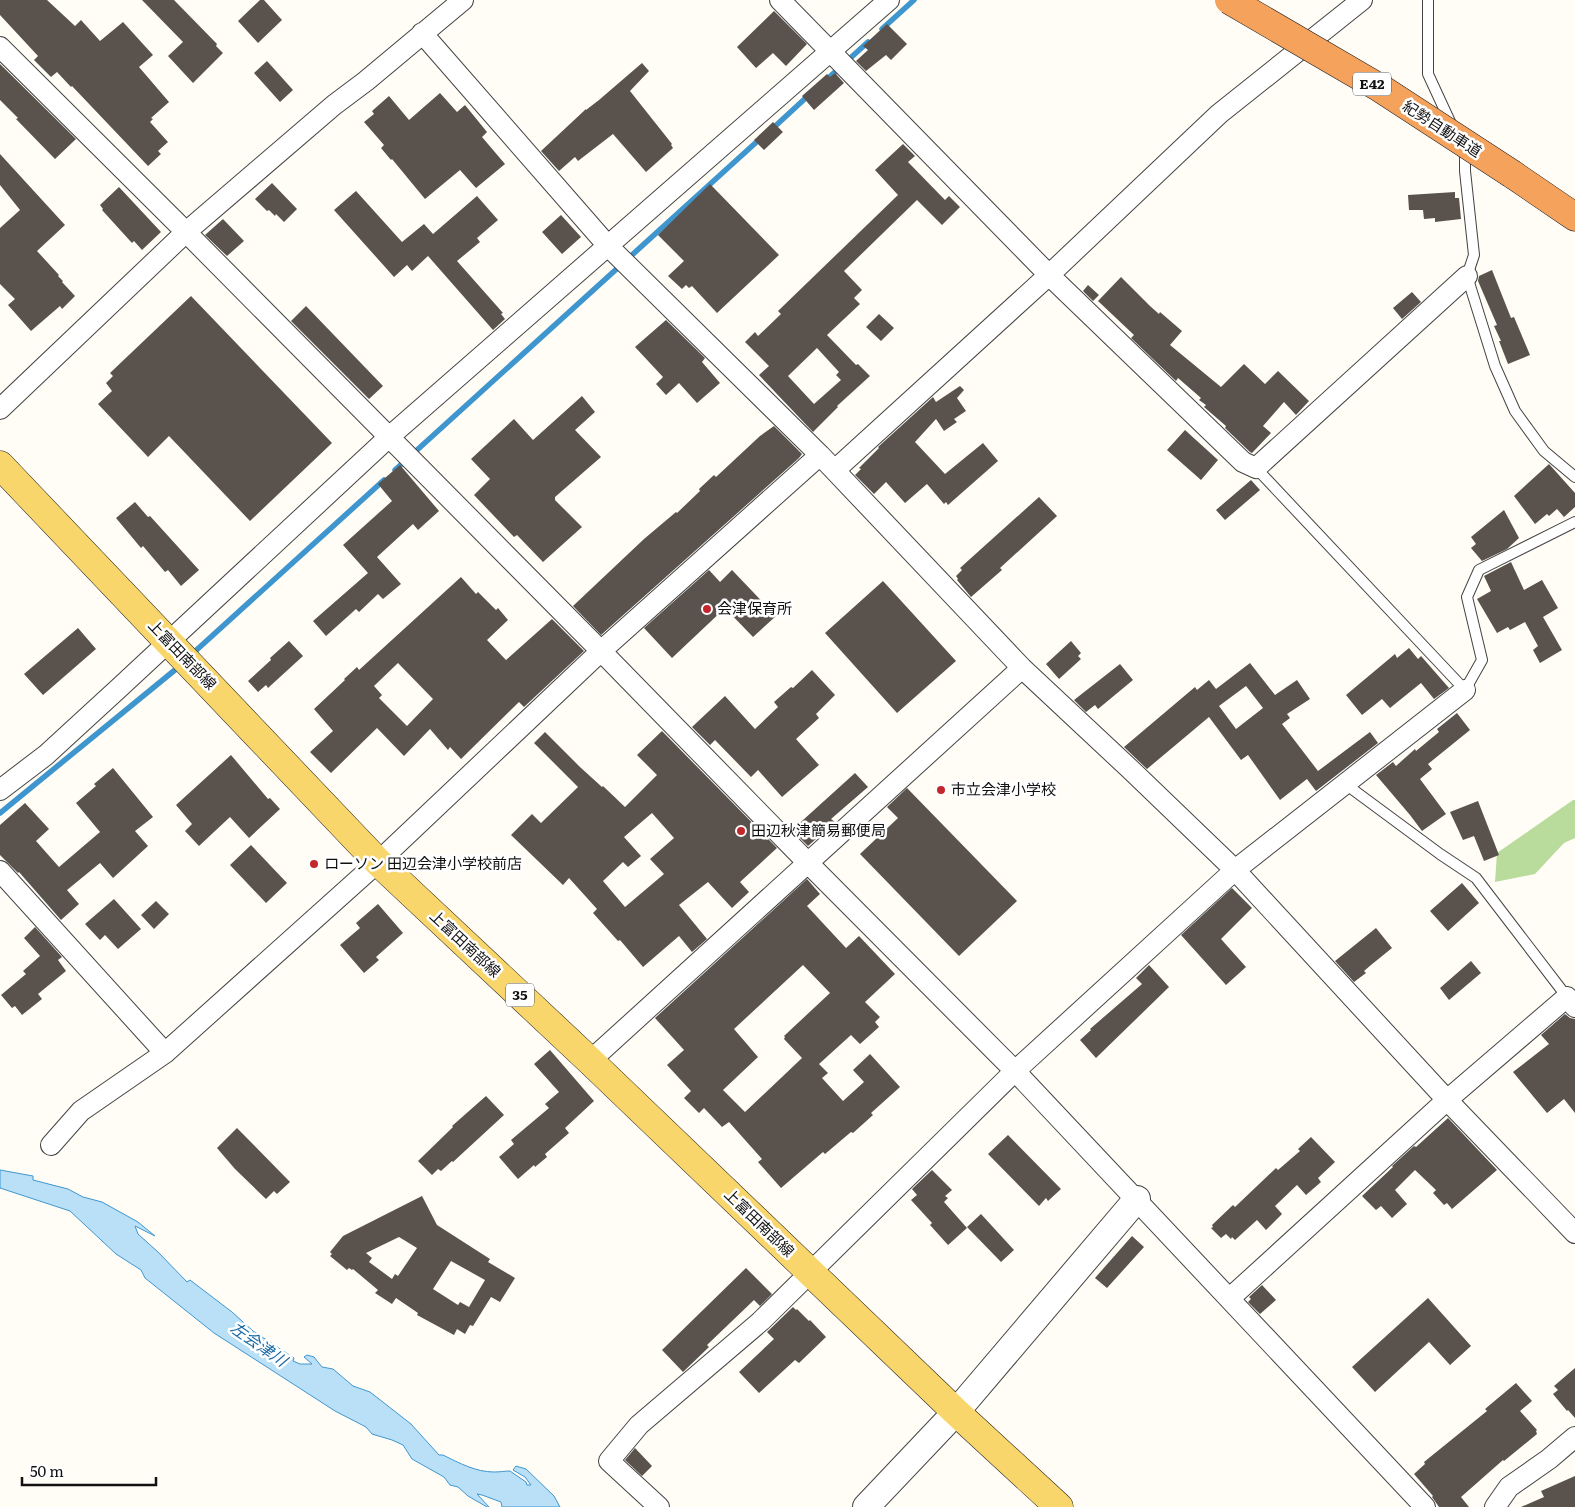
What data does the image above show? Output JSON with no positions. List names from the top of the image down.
{
  "streets": {
    "highway": ["E42", "紀勢自動車道"],
    "main road": ["上富田南部線", "35"]
  },
  "water": ["左会津川"],
  "places": [
    "会津保育所",
    "市立会津小学校",
    "田辺秋津簡易郵便局",
    "ローソン 田辺会津小学校前店"
  ],
  "scale_bar": "50 m"
}
